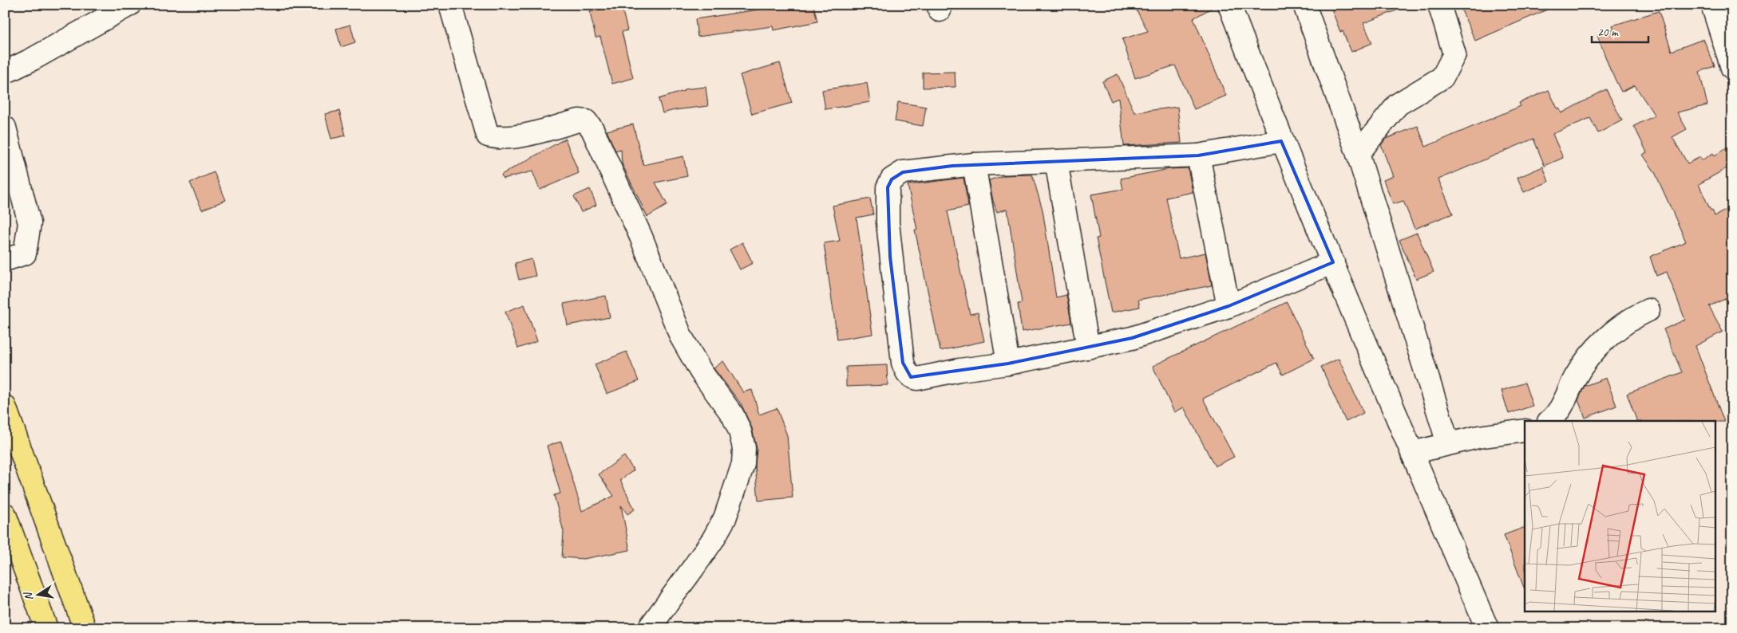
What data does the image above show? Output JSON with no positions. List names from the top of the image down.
{
  "scale_bar": "20 m",
  "north": "left"
}
